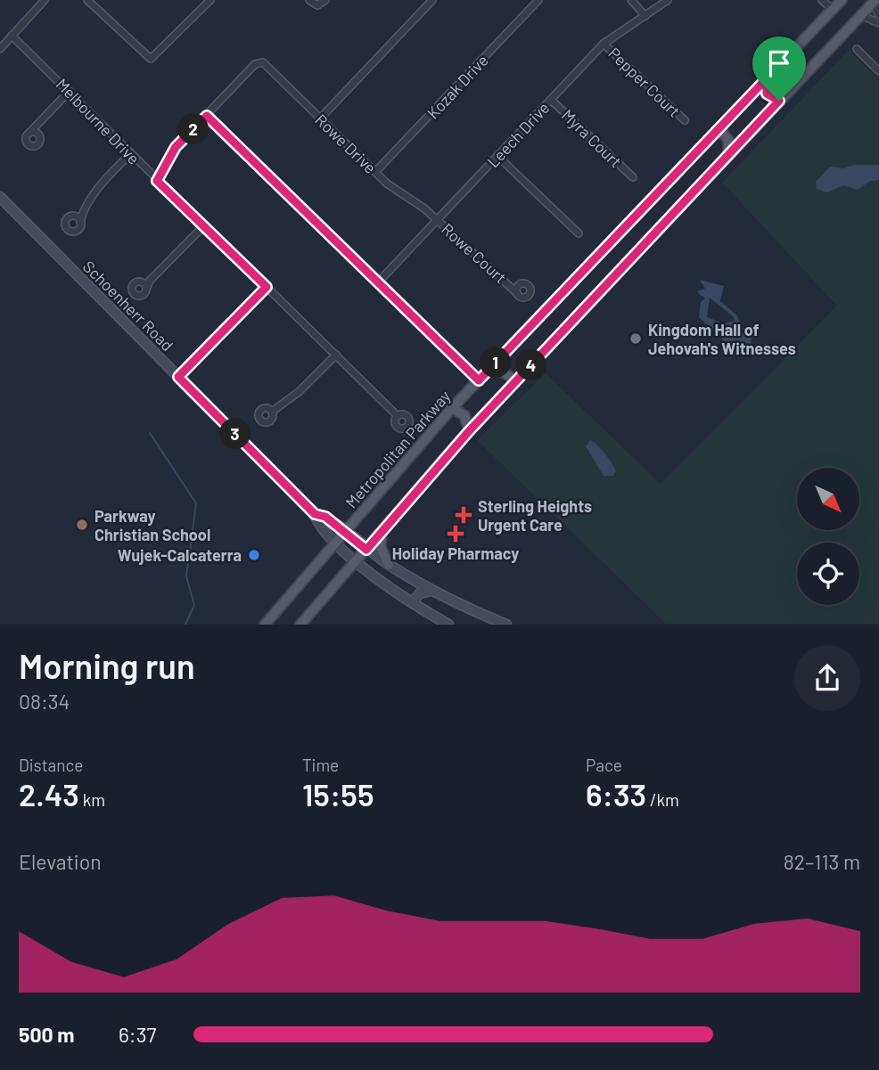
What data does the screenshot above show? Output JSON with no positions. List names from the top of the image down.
{
  "streets": {
    "main road": ["Schoenherr Road", "Metropolitan Parkway"],
    "street": [
      "Pepper Court",
      "Kozak Drive",
      "Melbourne Drive",
      "Leech Drive",
      "Myra Court",
      "Rowe Drive",
      "Rowe Court"
    ]
  },
  "crossings": [
    ["Pepper Court", "Leech Drive"],
    ["Kozak Drive", "Rowe Drive"],
    ["Leech Drive", "Myra Court"],
    ["Leech Drive", "Rowe Drive"],
    ["Leech Drive", "Rowe Court"],
    ["Rowe Drive", "Rowe Court"],
    ["Schoenherr Road", "Metropolitan Parkway"]
  ],
  "places": {
    "other": ["Kingdom Hall of Jehovah's Witnesses", "Parkway Christian School", "Wujek-Calcaterra"],
    "health": ["Sterling Heights Urgent Care", "Holiday Pharmacy"]
  },
  "north": "bottom right",
  "page": {
    "pins": [
      "2",
      "1",
      "4",
      "3"
    ],
    "heading": ["Morning run", "08:34"],
    "stats": [
      ["Distance", "2.43 km"],
      ["Time", "15:55"],
      ["Pace", "6:33 /km"]
    ],
    "chart": ["Elevation", "82–113 m"],
    "list": [
      {
        "name": "500 m",
        "note": "6:37"
      }
    ]
  }
}
